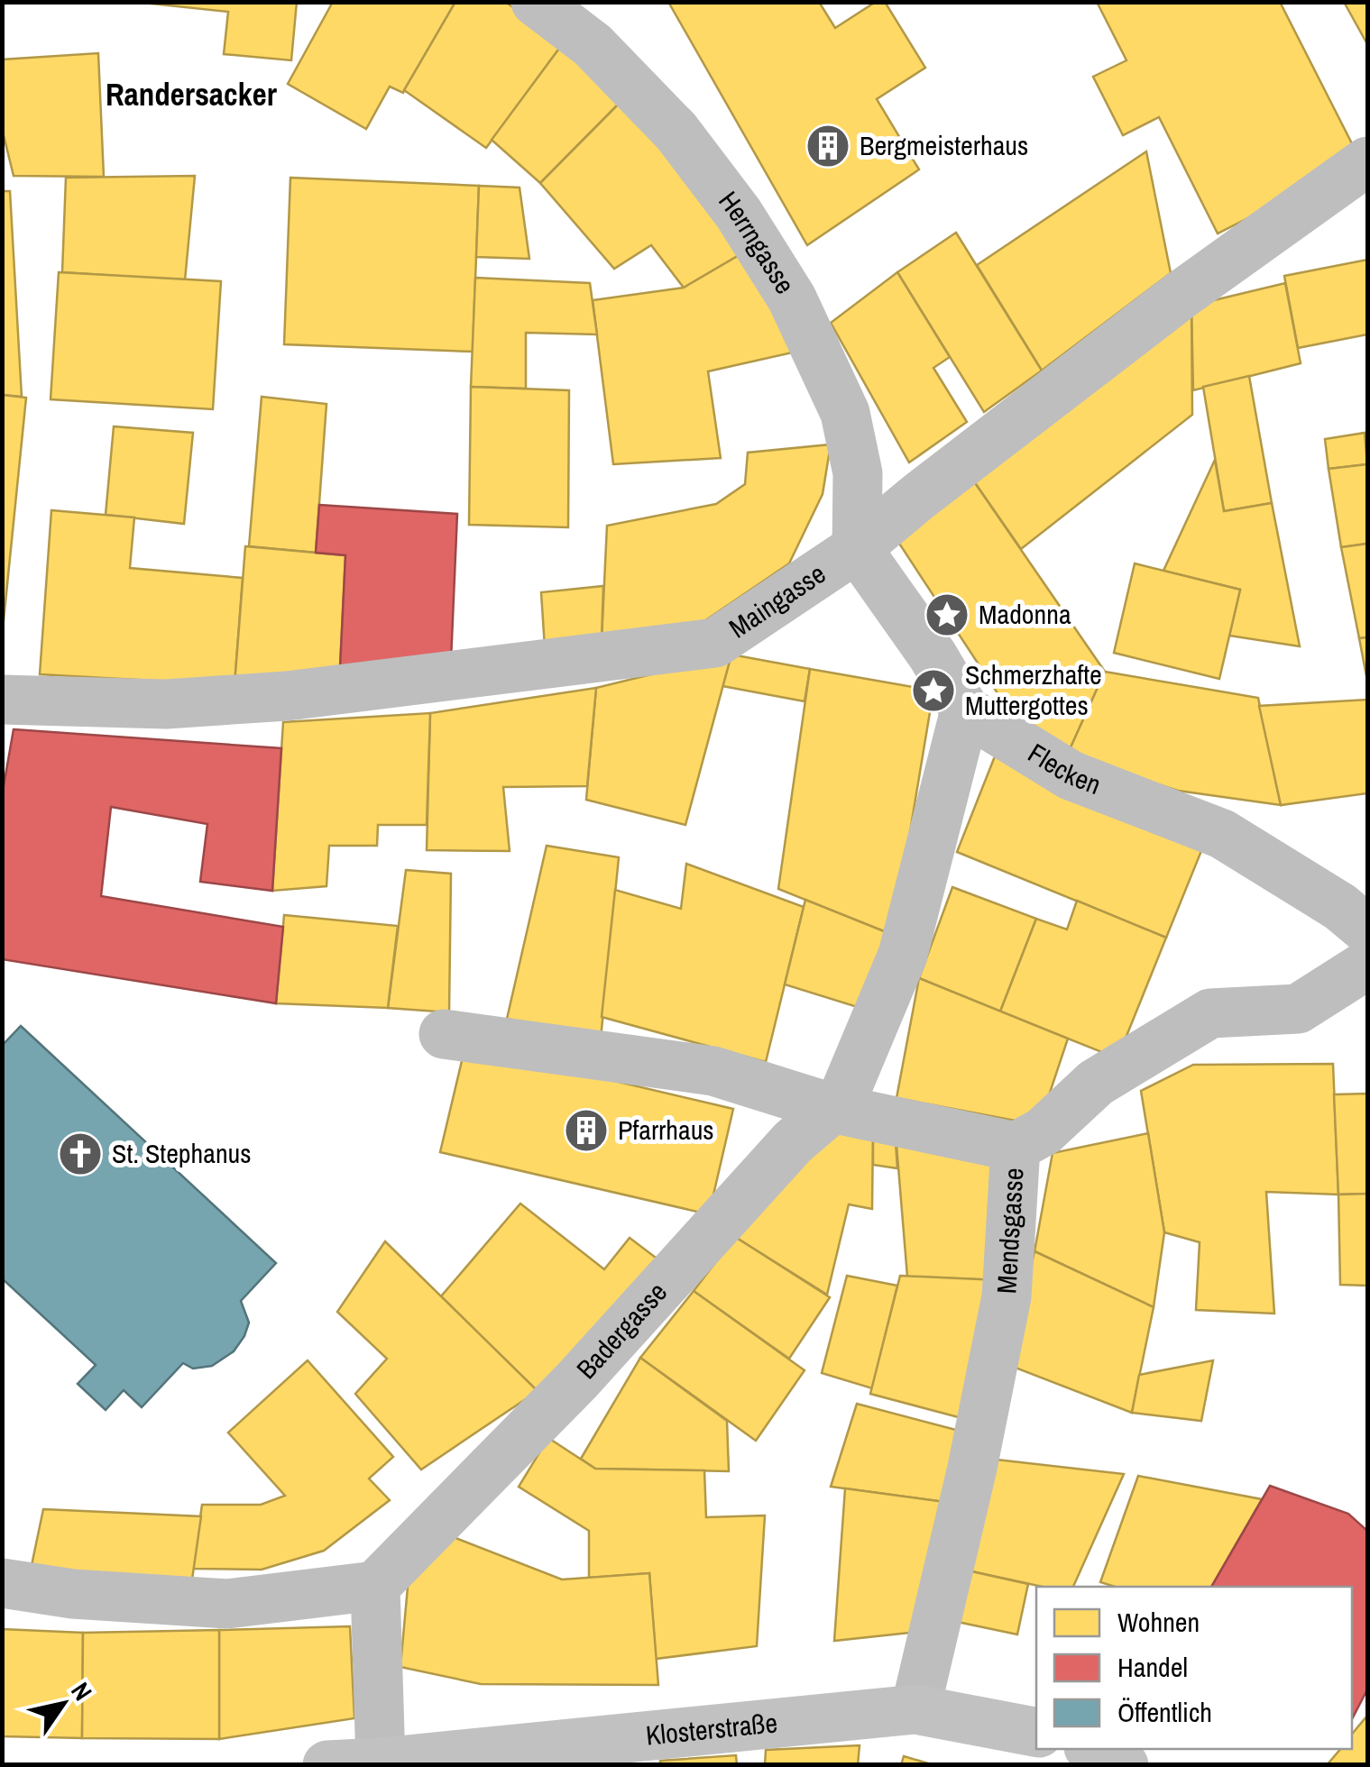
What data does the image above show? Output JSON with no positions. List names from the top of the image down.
{
  "streets": {
    "street": [
      "Herrngasse",
      "Maingasse",
      "Flecken",
      "Mendsgasse",
      "Badergasse",
      "Klosterstraße"
    ]
  },
  "crossings": [
    ["Herrngasse", "Maingasse"],
    ["Herrngasse", "Flecken"],
    ["Maingasse", "Flecken"],
    ["Flecken", "Badergasse"],
    ["Mendsgasse", "Klosterstraße"]
  ],
  "districts": ["Randersacker"],
  "places": {
    "building": ["Bergmeisterhaus", "Pfarrhaus"],
    "place": ["Madonna", "Schmerzhafte Muttergottes"],
    "church": ["St. Stephanus"]
  },
  "legend": ["Wohnen", "Handel", "Öffentlich"],
  "north": "top right"
}
